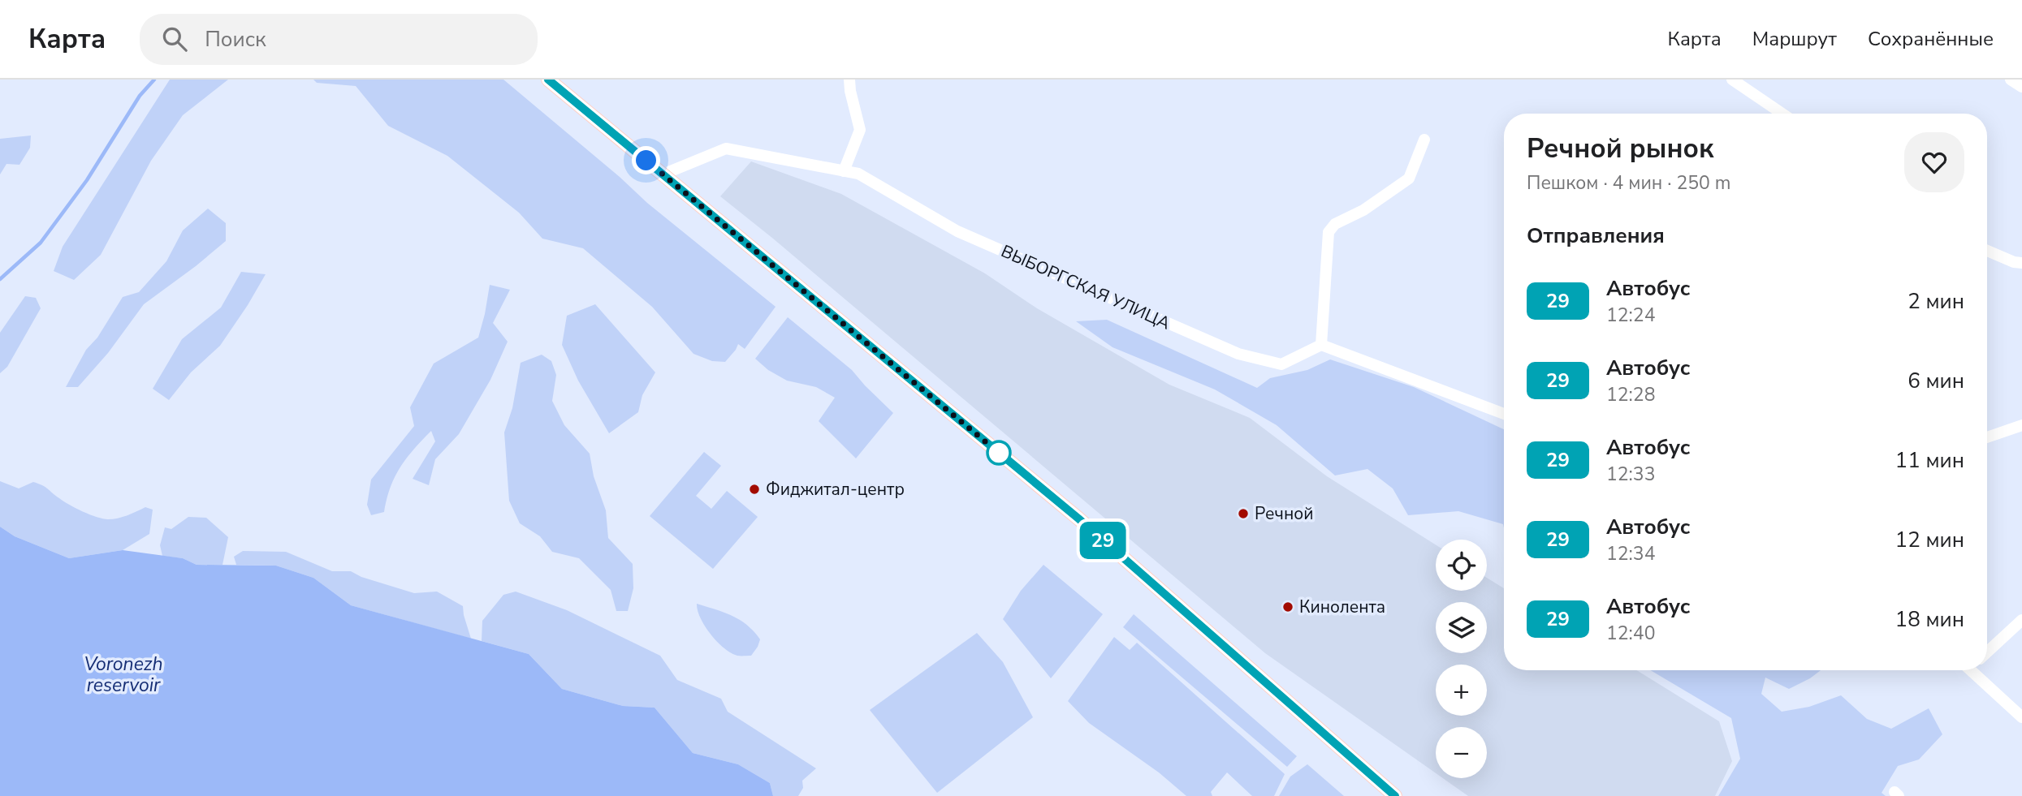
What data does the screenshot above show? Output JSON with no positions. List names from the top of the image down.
{
  "streets": {
    "street": ["ВЫБОРГСКАЯ УЛИЦА"]
  },
  "water": ["Voronezh reservoir"],
  "places": ["Фиджитал-центр", "Речной", "Кинолента"],
  "lines": ["bus line 29"],
  "page": {
    "header": "Карта",
    "search": "Поиск",
    "nav": ["Карта", "Маршрут", "Сохранённые"],
    "on_map": "29",
    "heading": [
      ["Речной рынок", "Пешком · 4 мин · 250 m"],
      "Отправления"
    ],
    "list": [
      {
        "mark": "29",
        "name": "Автобус",
        "note": "12:24",
        "value": "2 мин"
      },
      {
        "mark": "29",
        "name": "Автобус",
        "note": "12:28",
        "value": "6 мин"
      },
      {
        "mark": "29",
        "name": "Автобус",
        "note": "12:33",
        "value": "11 мин"
      },
      {
        "mark": "29",
        "name": "Автобус",
        "note": "12:34",
        "value": "12 мин"
      },
      {
        "mark": "29",
        "name": "Автобус",
        "note": "12:40",
        "value": "18 мин"
      }
    ],
    "map_buttons": ["+", "−"]
  }
}
